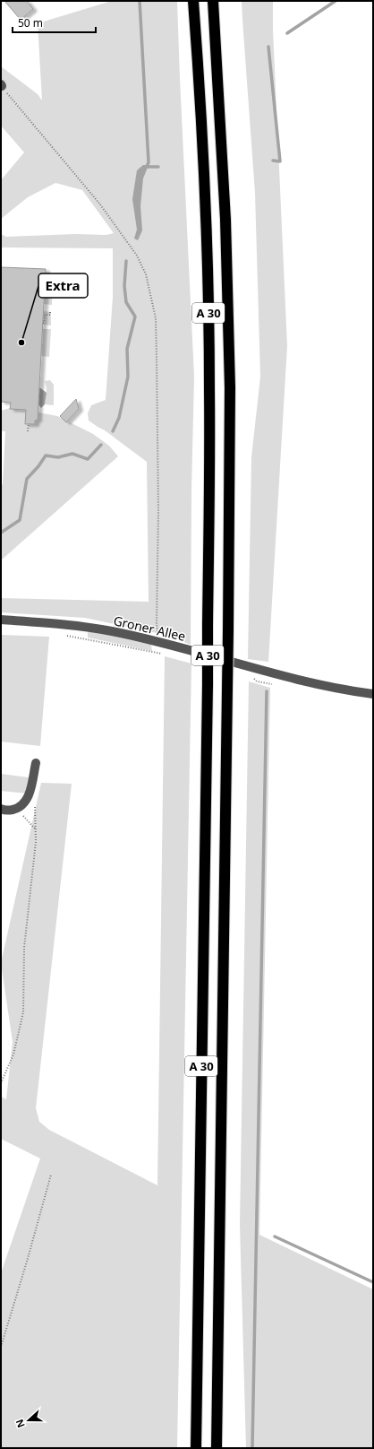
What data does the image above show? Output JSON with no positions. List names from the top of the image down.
{
  "streets": {
    "highway": ["A 30"],
    "street": ["Groner Allee"]
  },
  "places": ["Extra"],
  "scale_bar": "50 m",
  "north": "left"
}
